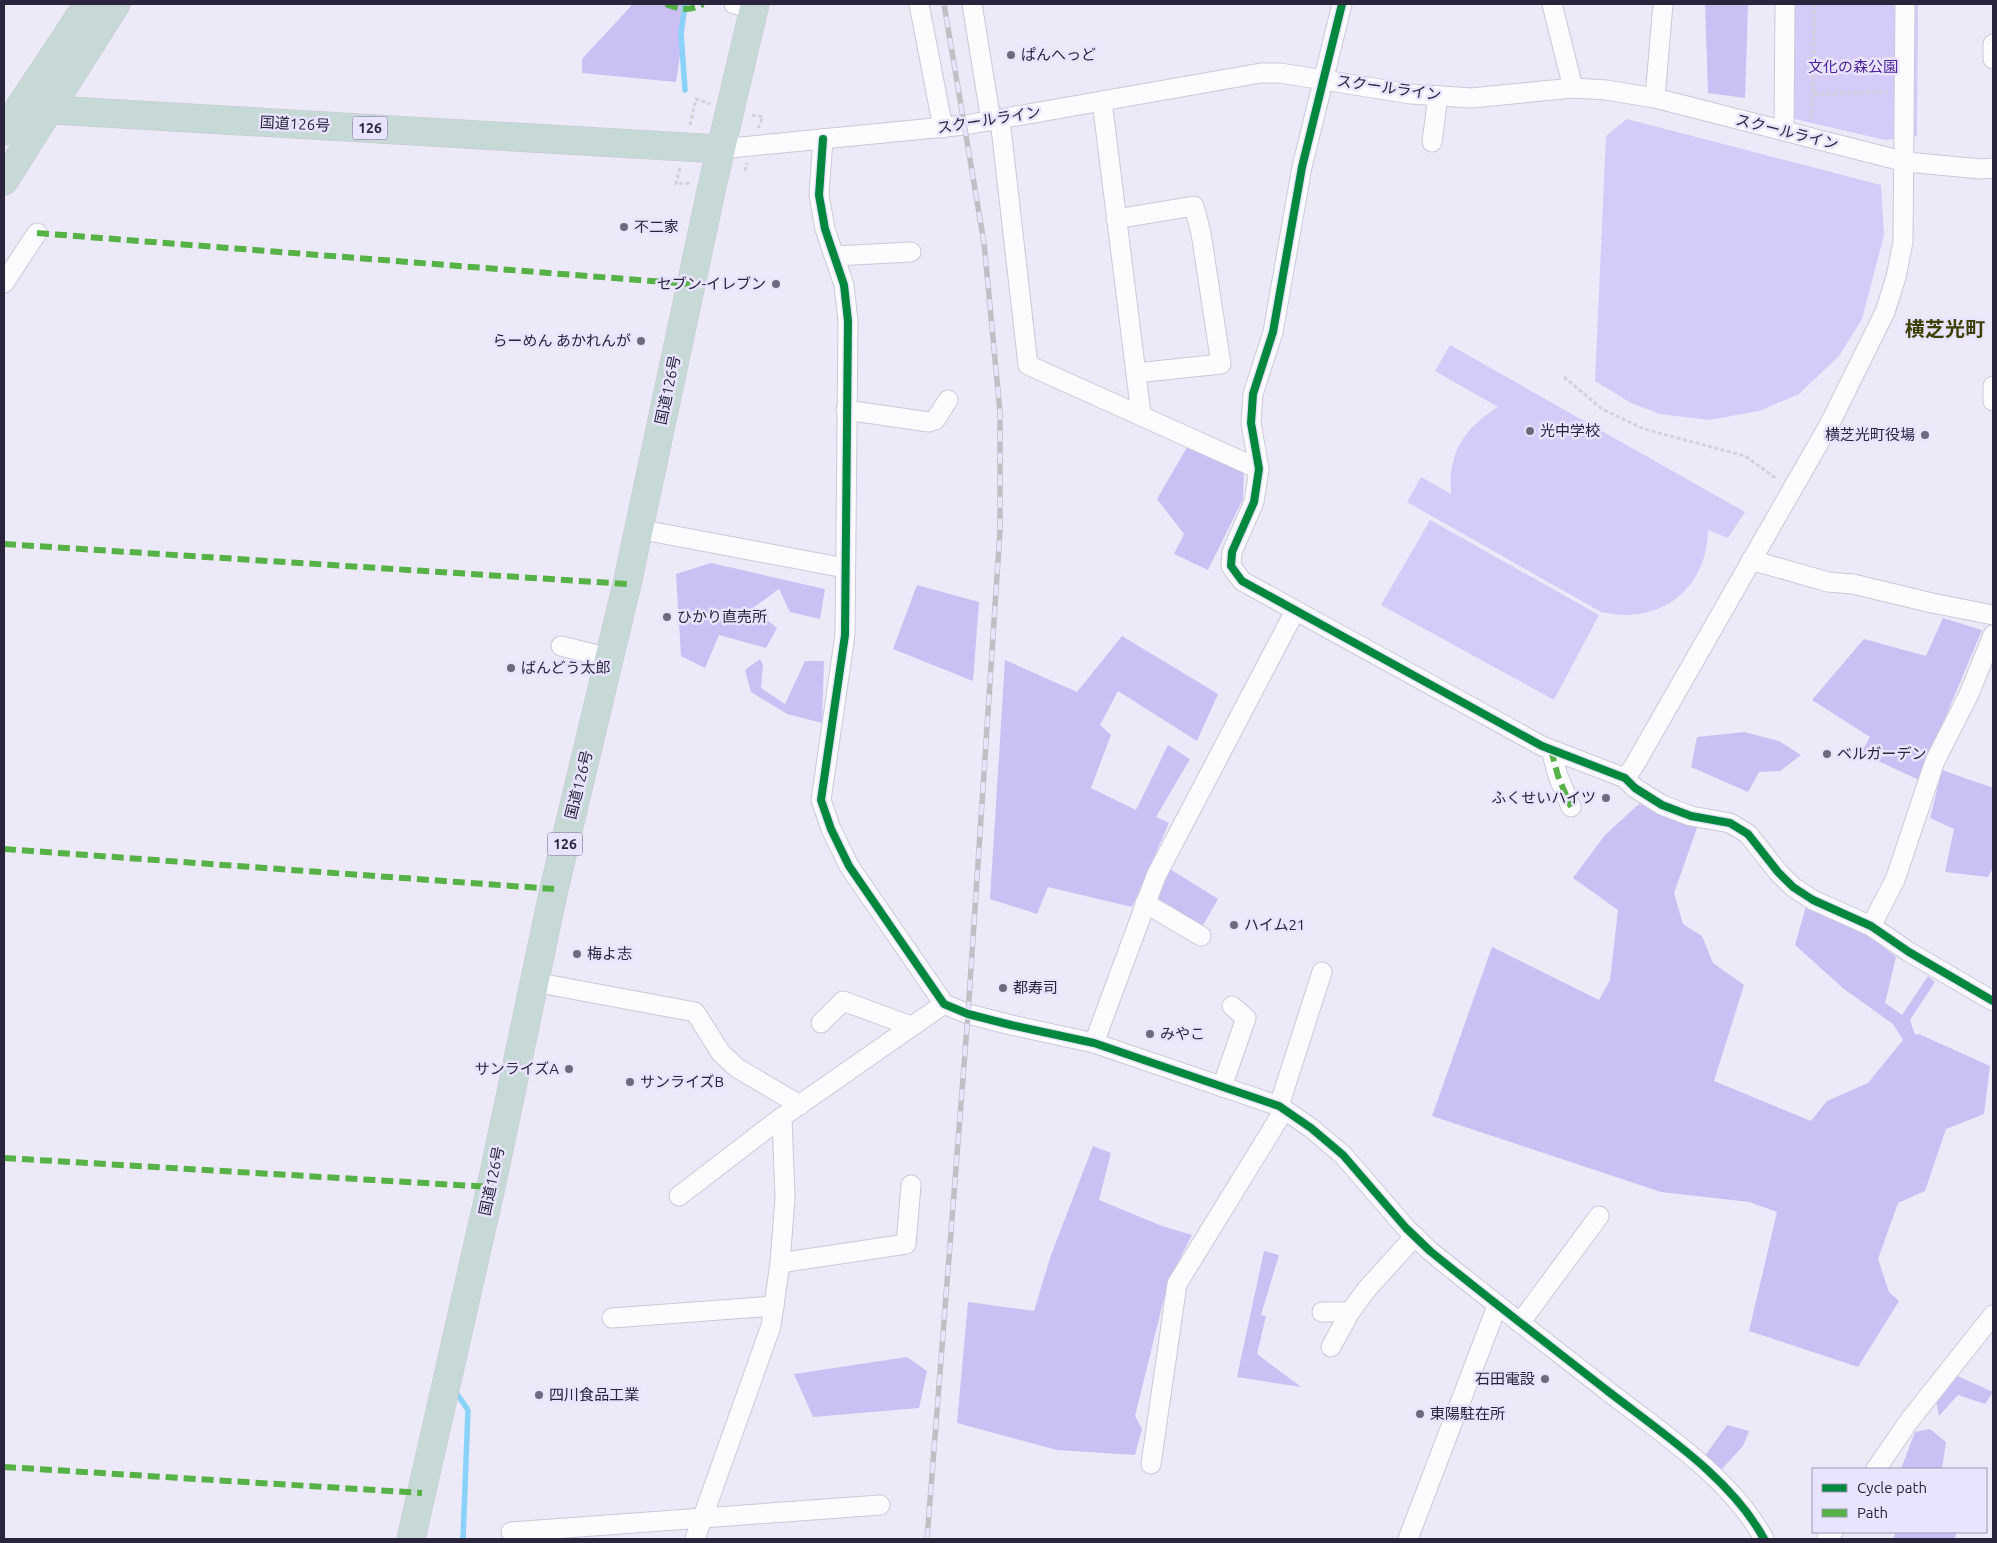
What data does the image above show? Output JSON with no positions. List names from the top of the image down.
{
  "streets": {
    "highway": ["国道126号", "126"],
    "street": ["スクールライン"]
  },
  "crossings": [
    ["スクールライン", "国道126号"]
  ],
  "districts": ["横芝光町"],
  "parks": ["文化の森公園"],
  "places": [
    "ぱんへっど",
    "不二家",
    "セブン-イレブン",
    "らーめん あかれんが",
    "光中学校",
    "横芝光町役場",
    "ひかり直売所",
    "ばんどう太郎",
    "ベルガーデン",
    "ふくせいハイツ",
    "ハイム21",
    "梅よ志",
    "都寿司",
    "みやこ",
    "サンライズA",
    "サンライズB",
    "石田電設",
    "四川食品工業",
    "東陽駐在所"
  ],
  "legend": ["Cycle path", "Path"]
}
